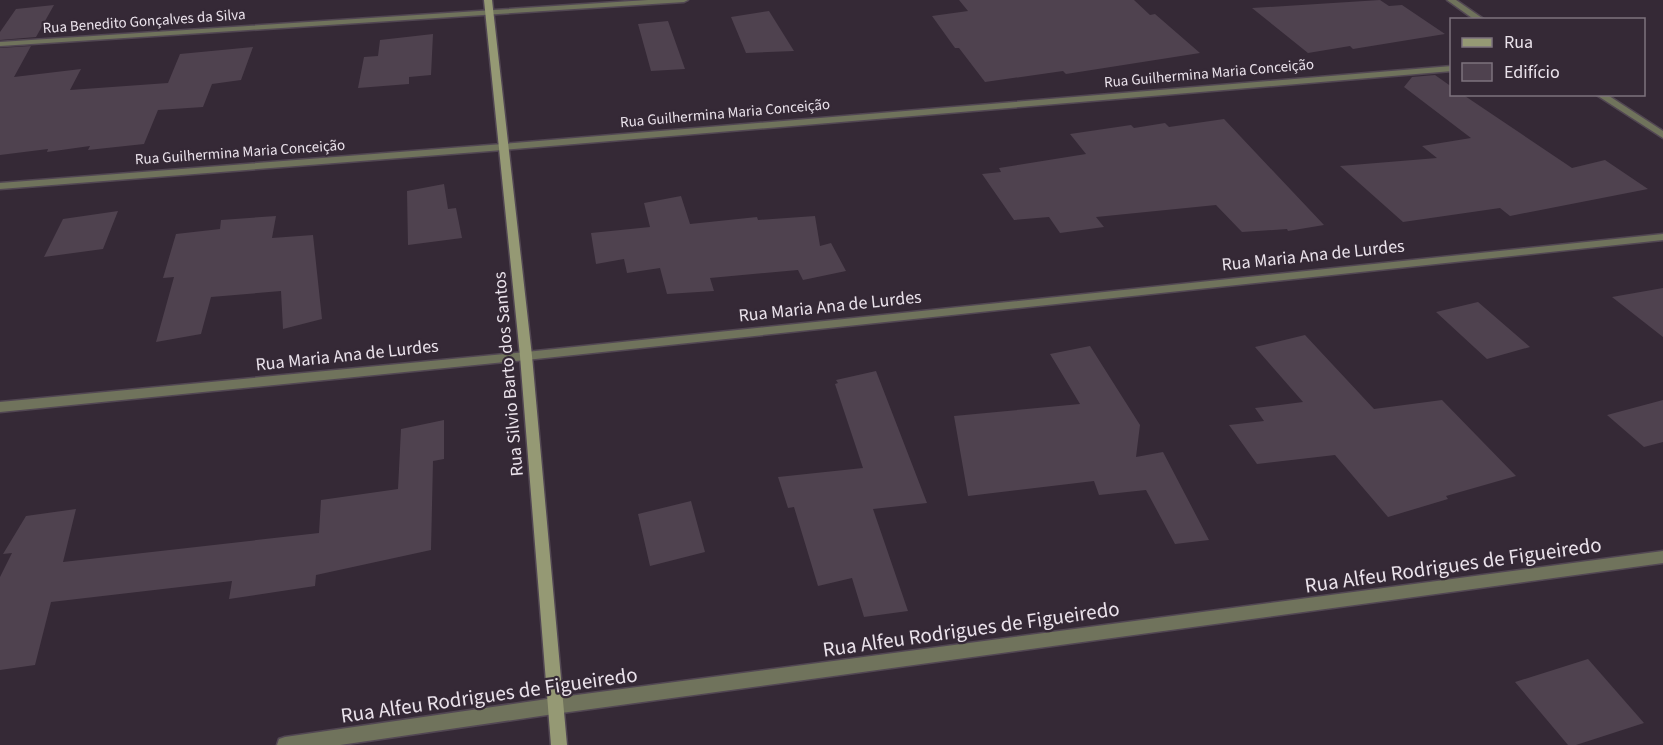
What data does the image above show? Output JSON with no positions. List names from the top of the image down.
{
  "streets": {
    "street": [
      "Rua Benedito Gonçalves da Silva",
      "Rua Guilhermina Maria Conceição",
      "Rua Maria Ana de Lurdes",
      "Rua Silvio Barto dos Santos",
      "Rua Alfeu Rodrigues de Figueiredo"
    ]
  },
  "crossings": [
    ["Rua Benedito Gonçalves da Silva", "Rua Silvio Barto dos Santos"],
    ["Rua Guilhermina Maria Conceição", "Rua Silvio Barto dos Santos"],
    ["Rua Maria Ana de Lurdes", "Rua Silvio Barto dos Santos"],
    ["Rua Silvio Barto dos Santos", "Rua Alfeu Rodrigues de Figueiredo"]
  ],
  "legend": ["Rua", "Edifício"]
}
